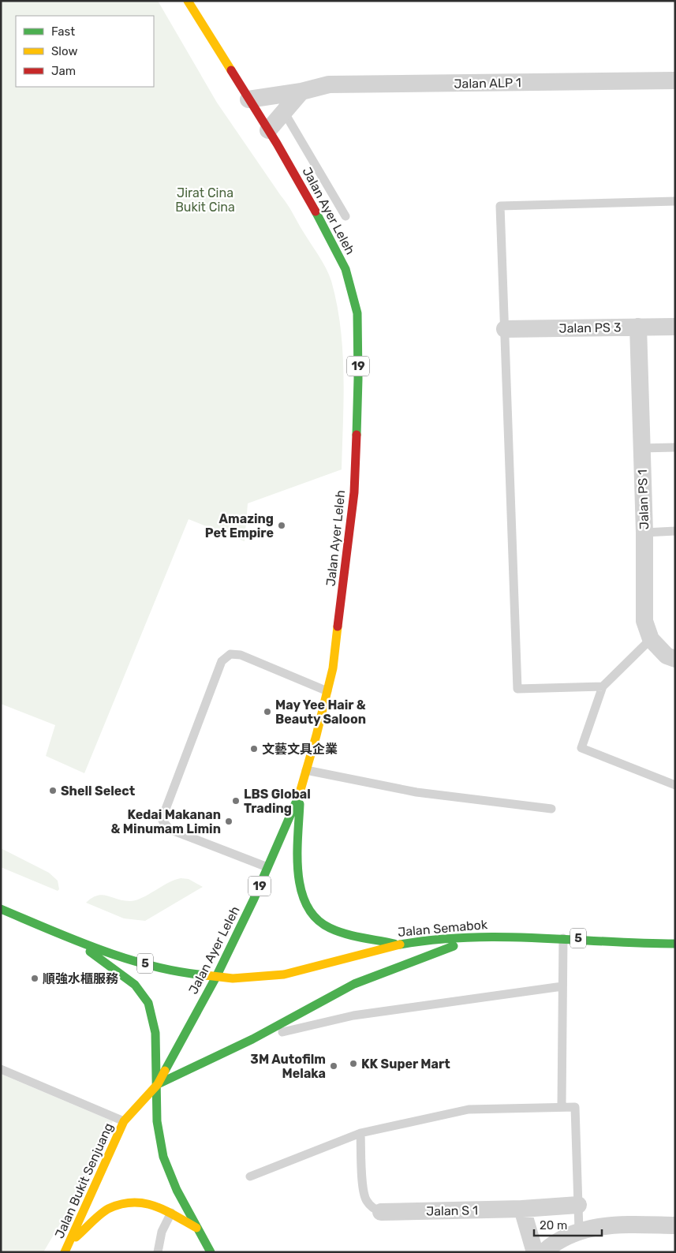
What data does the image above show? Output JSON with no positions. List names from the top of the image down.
{
  "streets": {
    "main road": [
      "Jalan Ayer Leleh",
      "19",
      "Jalan Semabok",
      "5",
      "Jalan Bukit Senjuang"
    ],
    "street": [
      "Jalan ALP 1",
      "Jalan PS 3",
      "Jalan PS 1",
      "Jalan S 1"
    ]
  },
  "crossings": [
    ["Jalan ALP 1", "Jalan Ayer Leleh"],
    ["Jalan Ayer Leleh", "Jalan Semabok"],
    ["Jalan Ayer Leleh", "5"],
    ["Jalan Ayer Leleh", "Jalan Bukit Senjuang"],
    ["Jalan PS 3", "Jalan PS 1"],
    ["Jalan Semabok", "5"]
  ],
  "parks": ["Jirat Cina Bukit Cina"],
  "places": [
    "Amazing Pet Empire",
    "May Yee Hair & Beauty Saloon",
    "文藝文具企業",
    "Shell Select",
    "LBS Global Trading",
    "Kedai Makanan & Minumam Limin",
    "順強水櫃服務",
    "KK Super Mart",
    "3M Autofilm Melaka"
  ],
  "legend": ["Fast", "Slow", "Jam"],
  "scale_bar": "20 m"
}
